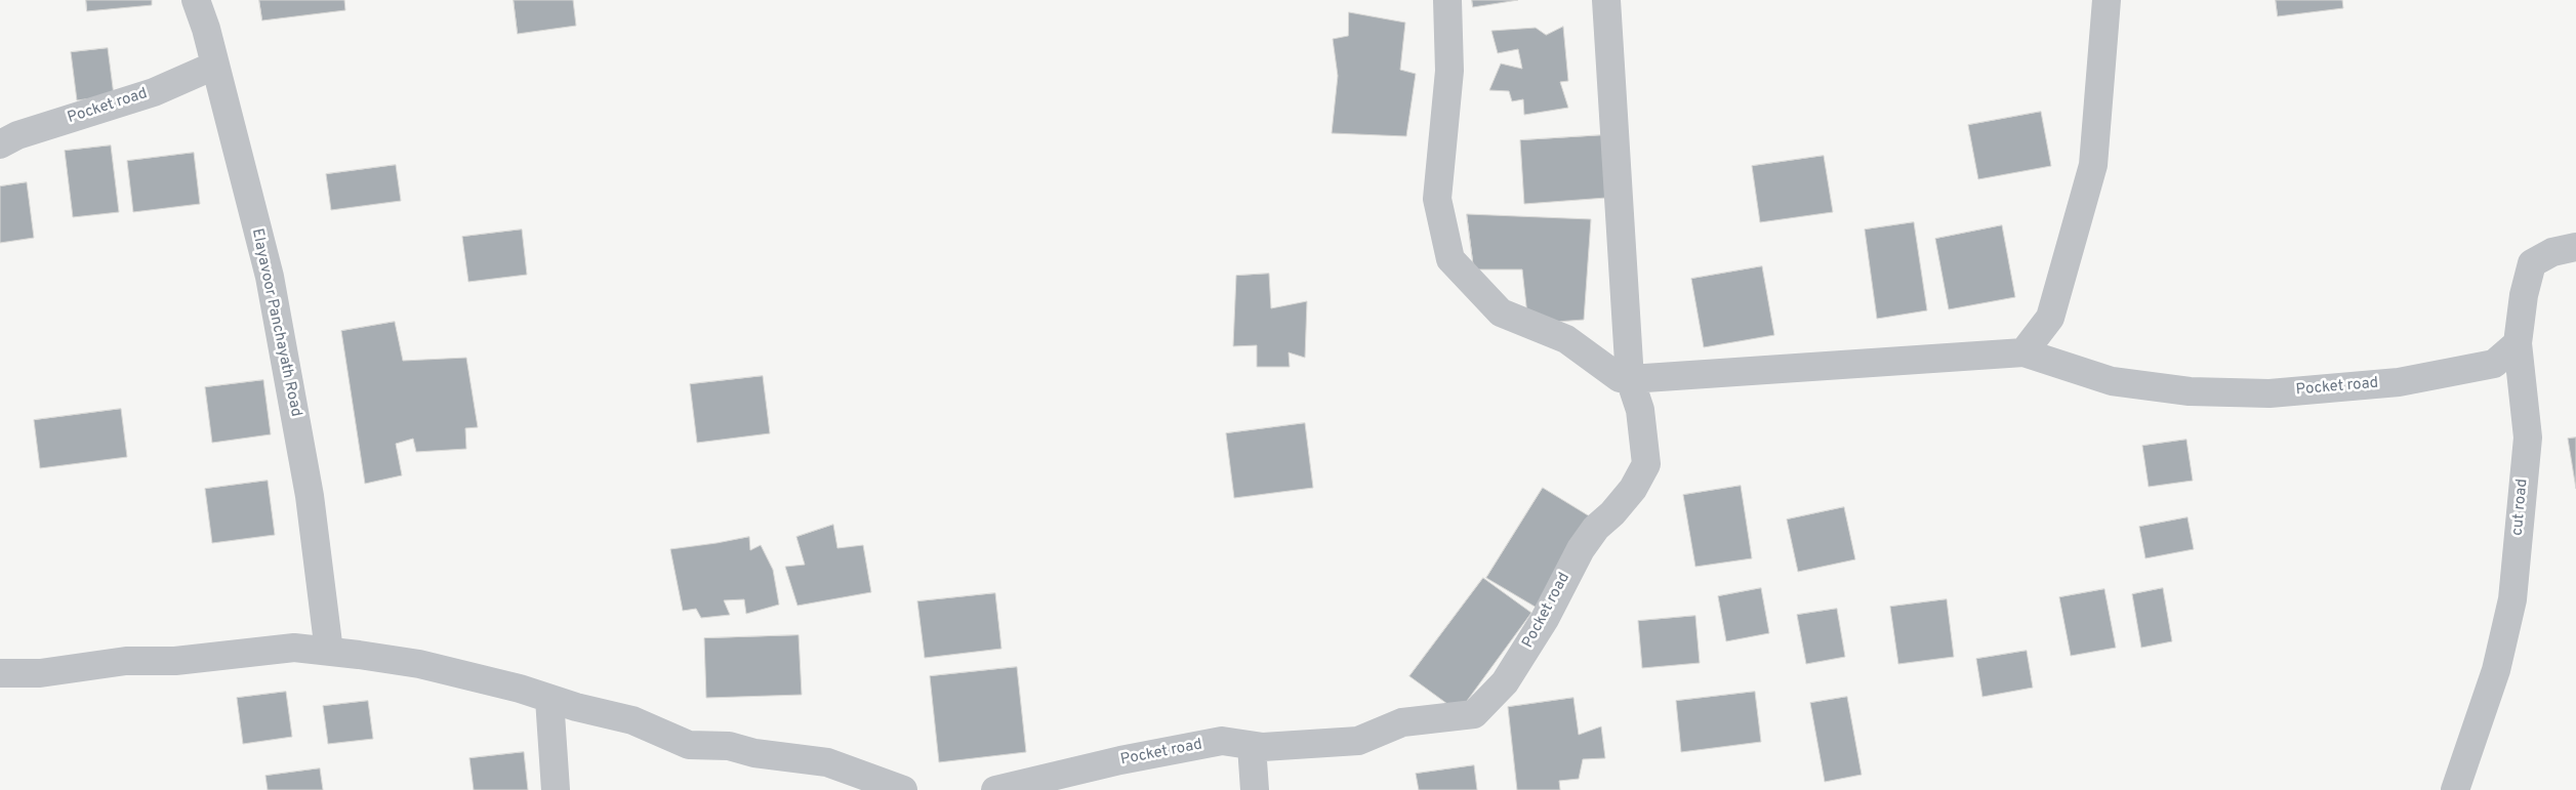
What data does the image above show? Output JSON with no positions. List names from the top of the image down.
{
  "streets": {
    "street": ["Pocket road", "Elayavoor Panchayath Road", "cut road"]
  },
  "crossings": [
    ["Pocket road", "Elayavoor Panchayath Road"],
    ["Pocket road", "cut road"]
  ]
}
